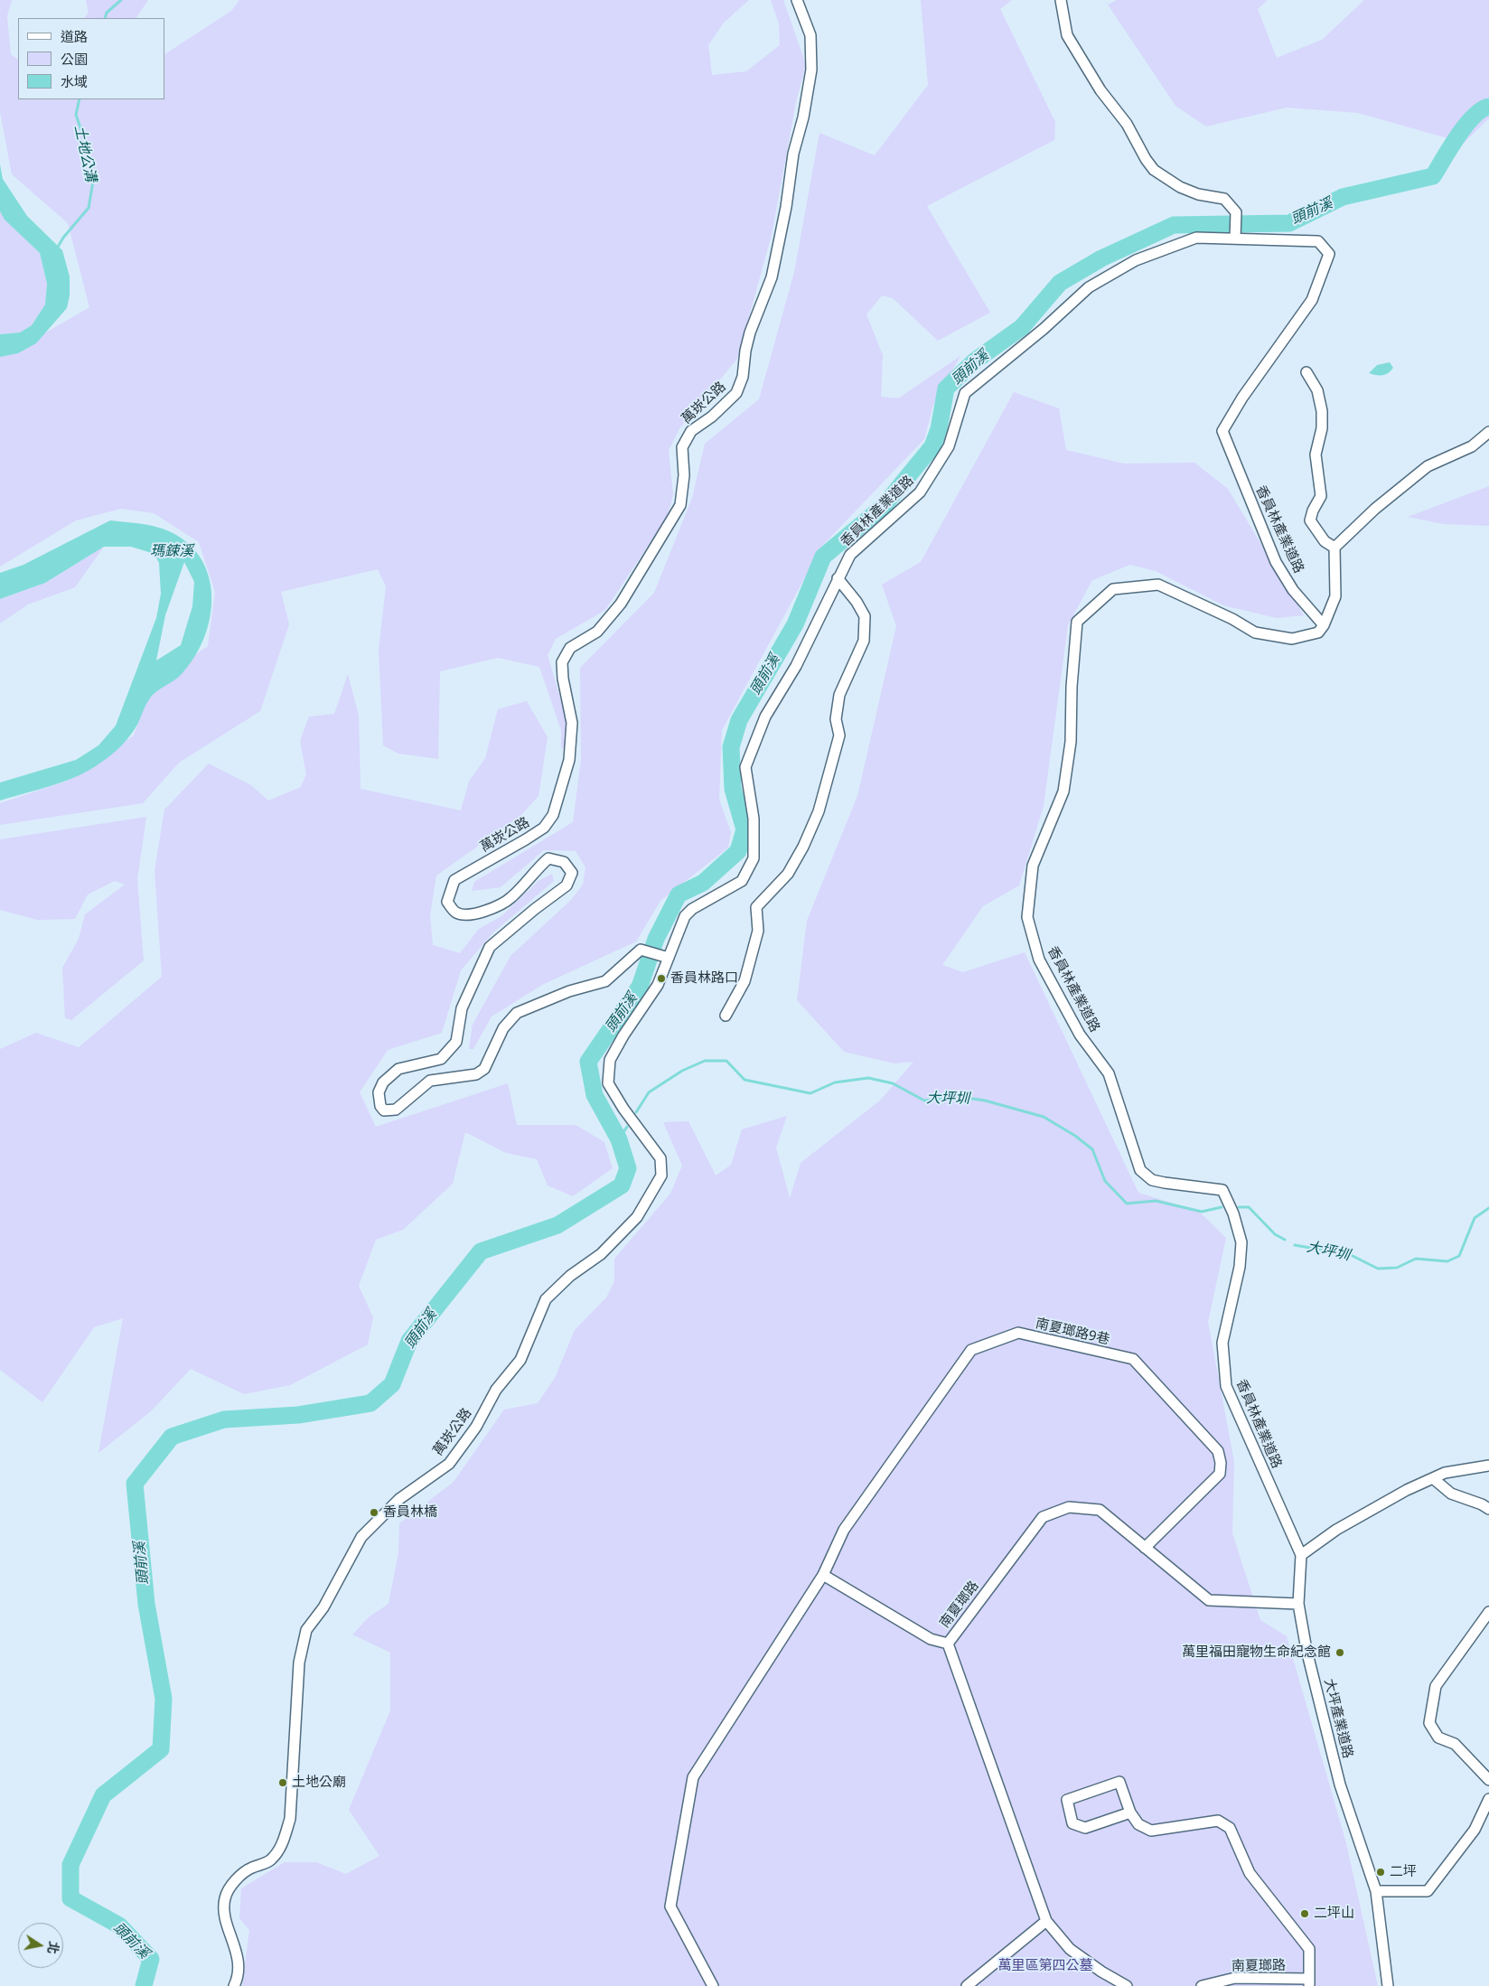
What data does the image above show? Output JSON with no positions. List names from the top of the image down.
{
  "streets": {
    "street": [
      "萬崁公路",
      "香員林產業道路",
      "南夏瑯路9巷",
      "南夏瑯路",
      "大坪產業道路"
    ]
  },
  "crossings": [
    ["萬崁公路", "香員林產業道路"],
    ["香員林產業道路", "大坪產業道路"],
    ["南夏瑯路9巷", "南夏瑯路"],
    ["南夏瑯路", "大坪產業道路"]
  ],
  "water": [
    "土地公溝",
    "頭前溪",
    "瑪鋉溪",
    "大坪圳"
  ],
  "parks": ["萬里區第四公墓"],
  "places": [
    "香員林路口",
    "香員林橋",
    "萬里福田寵物生命紀念館",
    "土地公廟",
    "二坪",
    "二坪山"
  ],
  "legend": ["道路", "公園", "水域"],
  "north": "right"
}
